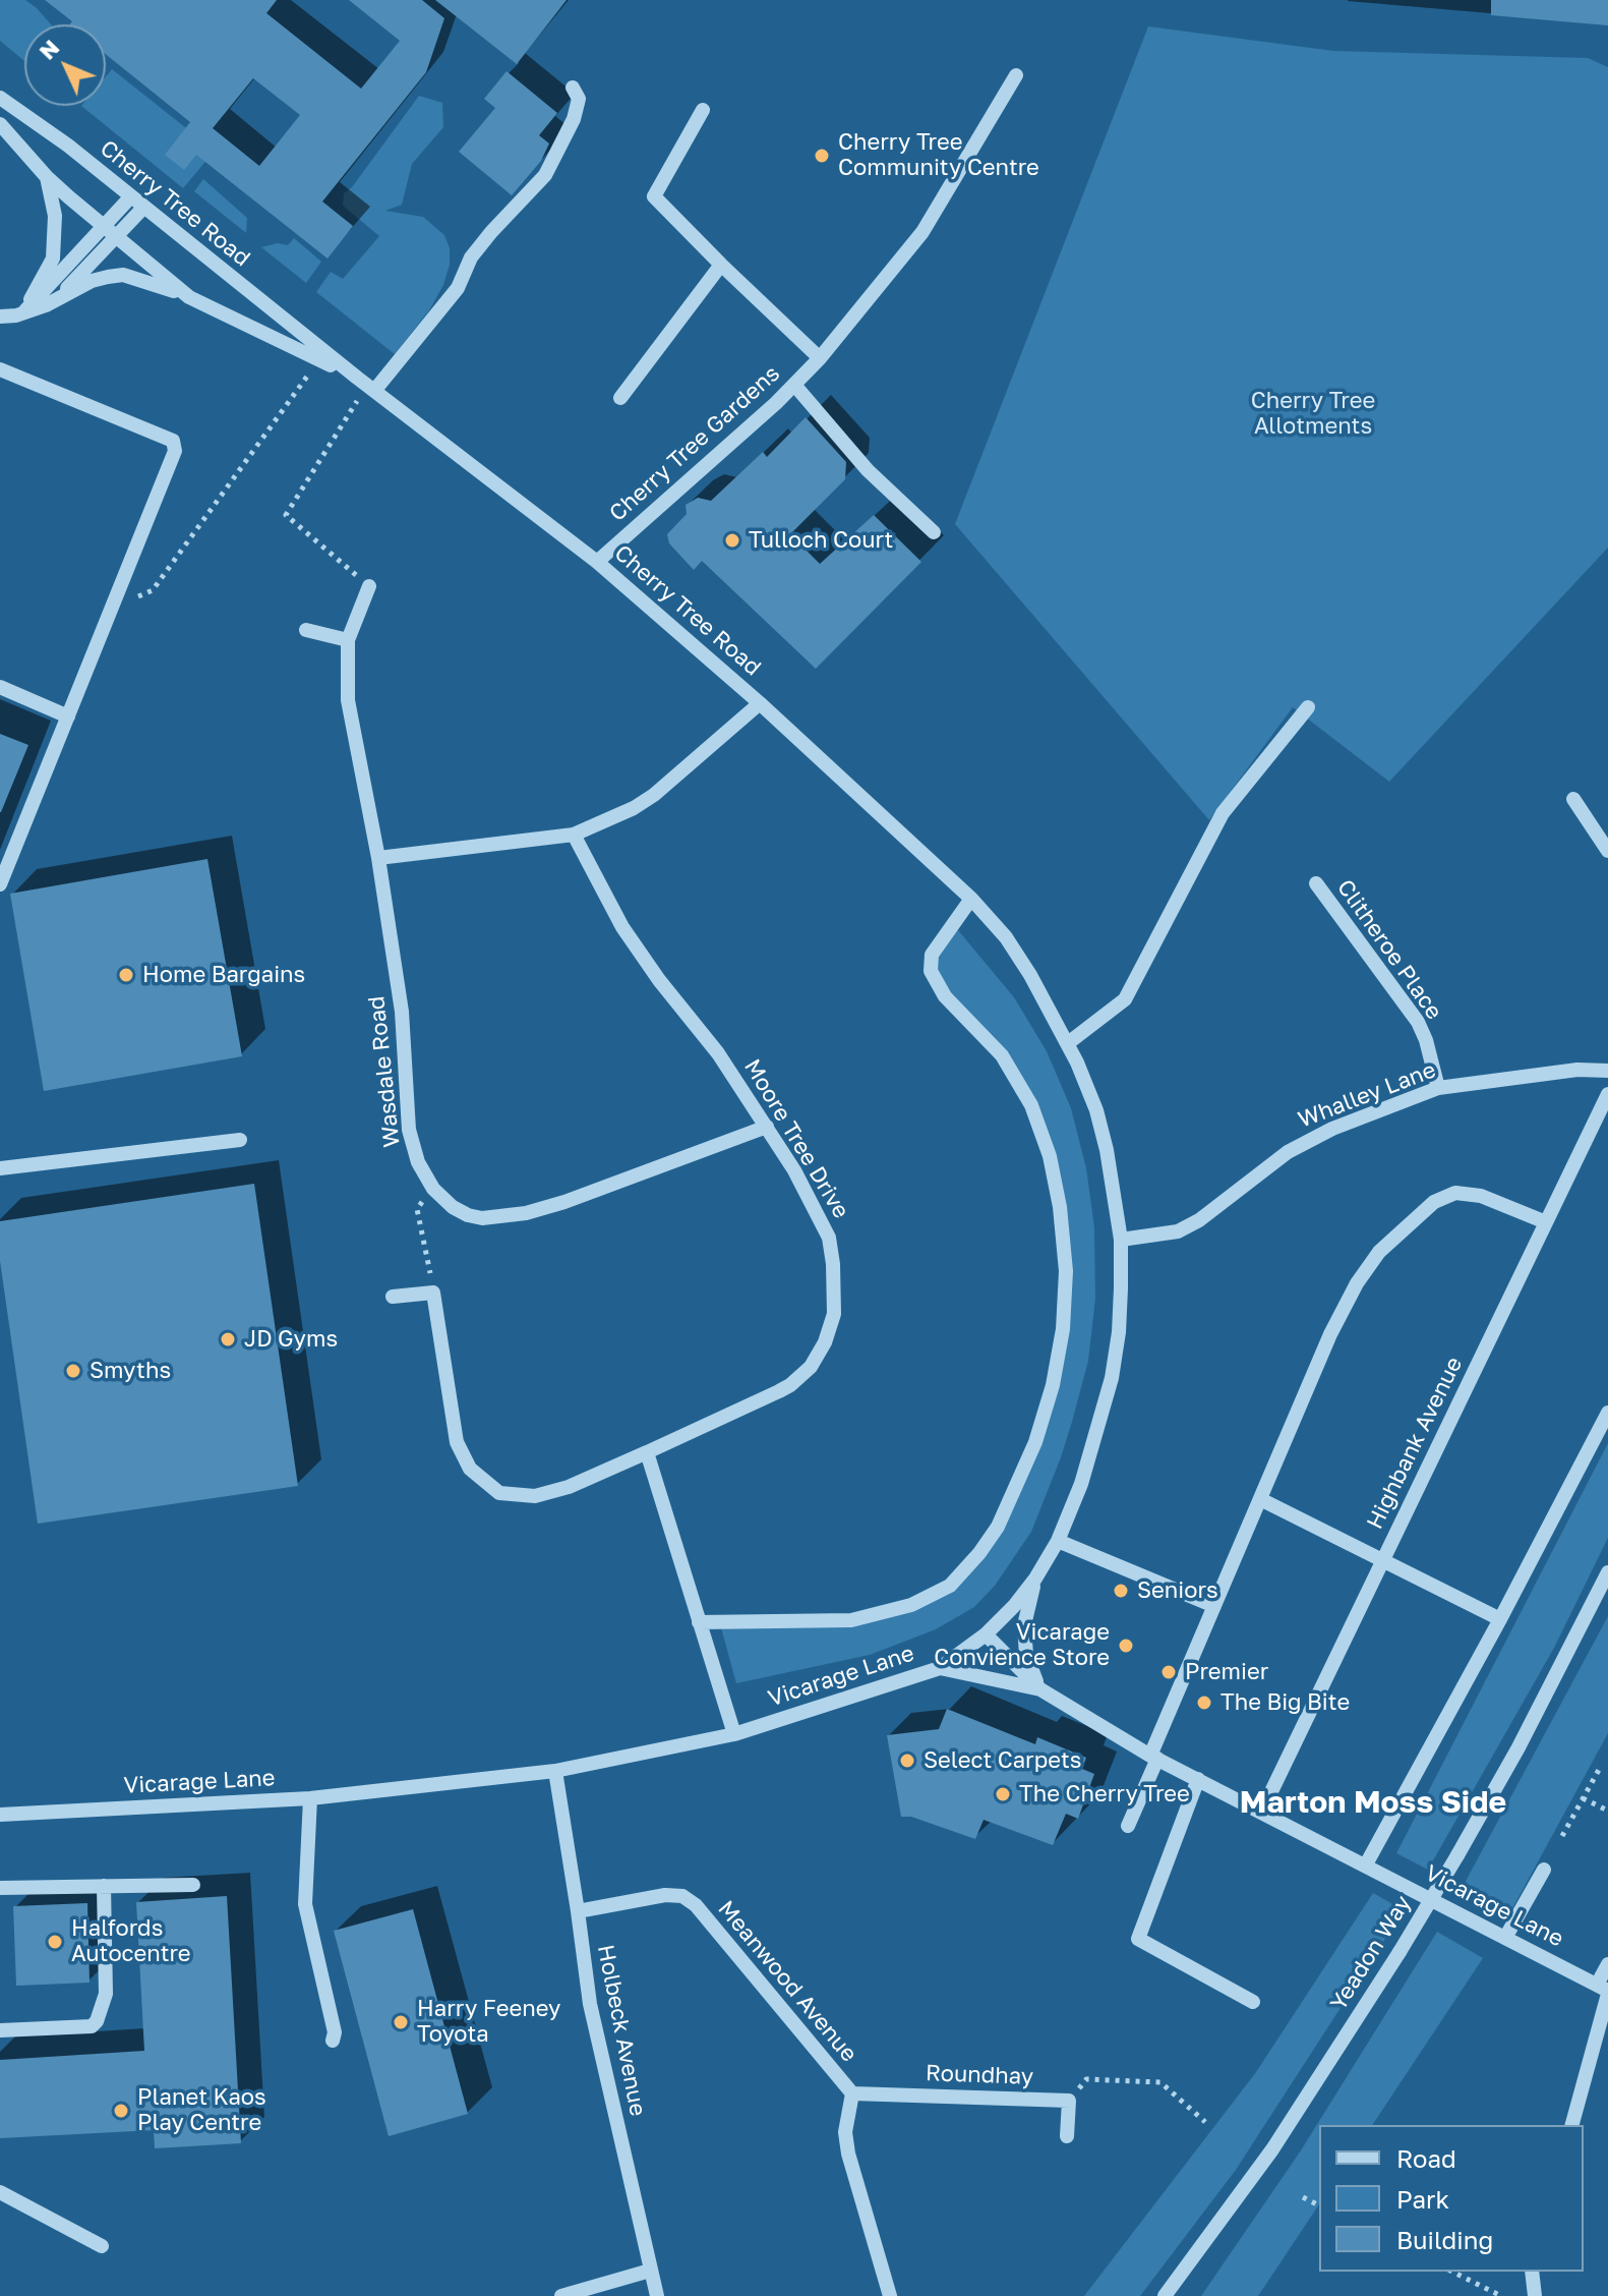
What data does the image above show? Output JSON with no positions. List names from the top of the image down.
{
  "streets": {
    "street": [
      "Cherry Tree Road",
      "Cherry Tree Gardens",
      "Clitheroe Place",
      "Wasdale Road",
      "Whalley Lane",
      "Moore Tree Drive",
      "Highbank Avenue",
      "Vicarage Lane",
      "Yeadon Way",
      "Meanwood Avenue",
      "Holbeck Avenue",
      "Roundhay"
    ]
  },
  "crossings": [
    ["Cherry Tree Road", "Cherry Tree Gardens"],
    ["Cherry Tree Road", "Whalley Lane"],
    ["Cherry Tree Road", "Vicarage Lane"],
    ["Clitheroe Place", "Whalley Lane"],
    ["Wasdale Road", "Moore Tree Drive"],
    ["Highbank Avenue", "Vicarage Lane"],
    ["Vicarage Lane", "Holbeck Avenue"],
    ["Meanwood Avenue", "Holbeck Avenue"],
    ["Meanwood Avenue", "Roundhay"]
  ],
  "districts": ["Marton Moss Side"],
  "parks": ["Cherry Tree Allotments"],
  "places": [
    "Cherry Tree Community Centre",
    "Tulloch Court",
    "Home Bargains",
    "JD Gyms",
    "Smyths",
    "Seniors",
    "Vicarage Convience Store",
    "Premier",
    "The Big Bite",
    "Select Carpets",
    "The Cherry Tree",
    "Halfords Autocentre",
    "Harry Feeney Toyota",
    "Planet Kaos Play Centre"
  ],
  "legend": ["Road", "Park", "Building"],
  "north": "top left"
}
